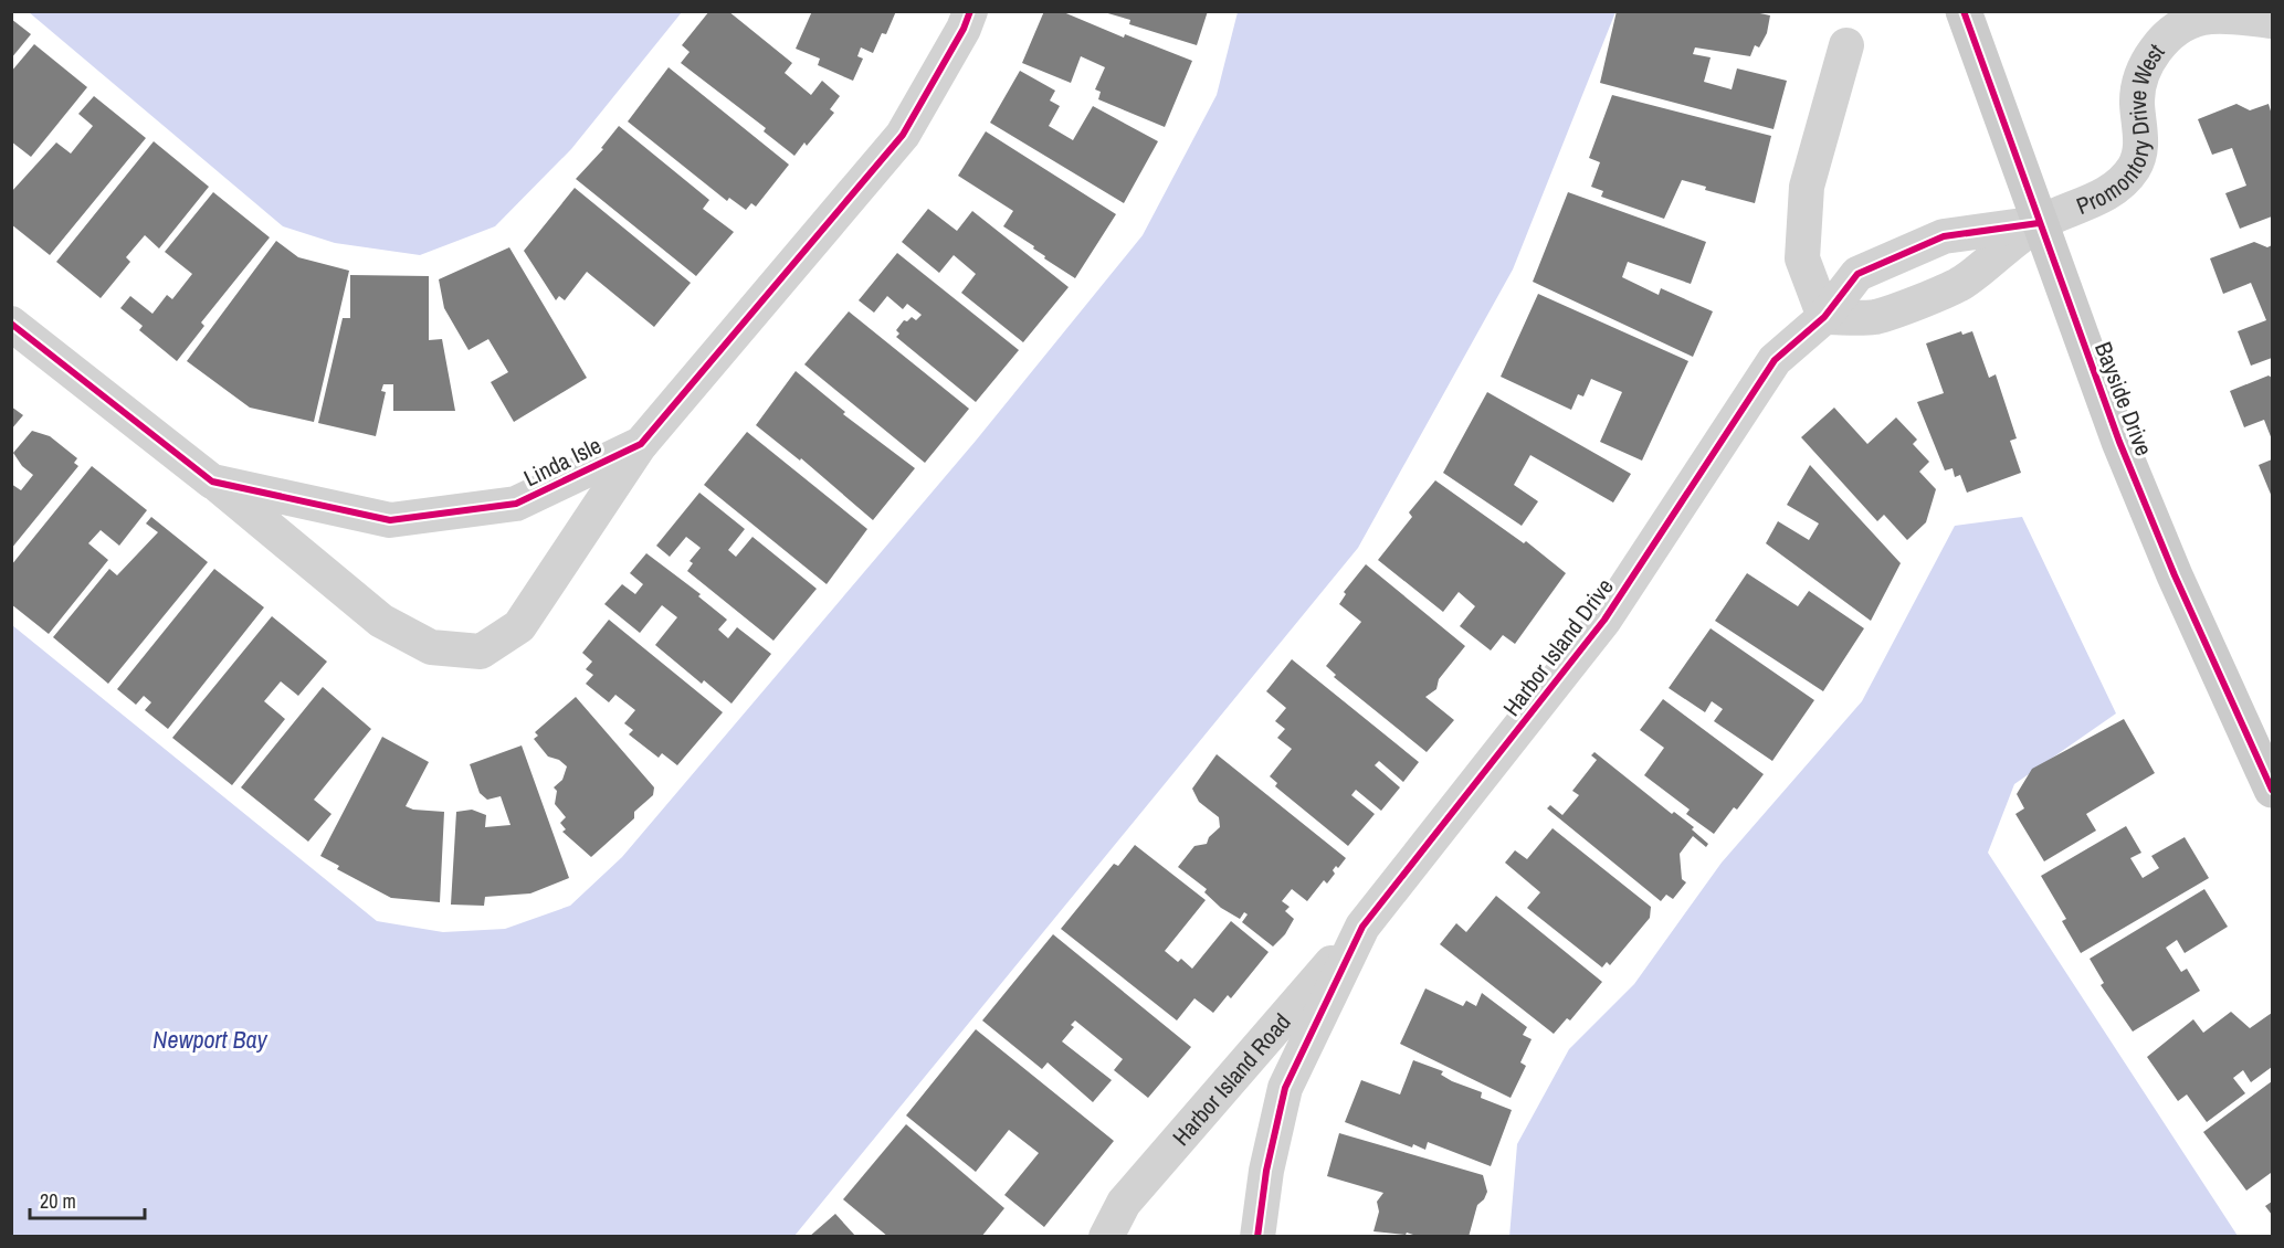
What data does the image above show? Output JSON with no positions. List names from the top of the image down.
{
  "streets": {
    "main road": ["Bayside Drive"],
    "street": [
      "Promontory Drive West",
      "Linda Isle",
      "Harbor Island Drive",
      "Harbor Island Road"
    ]
  },
  "crossings": [
    ["Promontory Drive West", "Bayside Drive"],
    ["Promontory Drive West", "Harbor Island Drive"],
    ["Bayside Drive", "Harbor Island Drive"],
    ["Harbor Island Drive", "Harbor Island Road"]
  ],
  "water": ["Newport Bay"],
  "scale_bar": "20 m"
}
